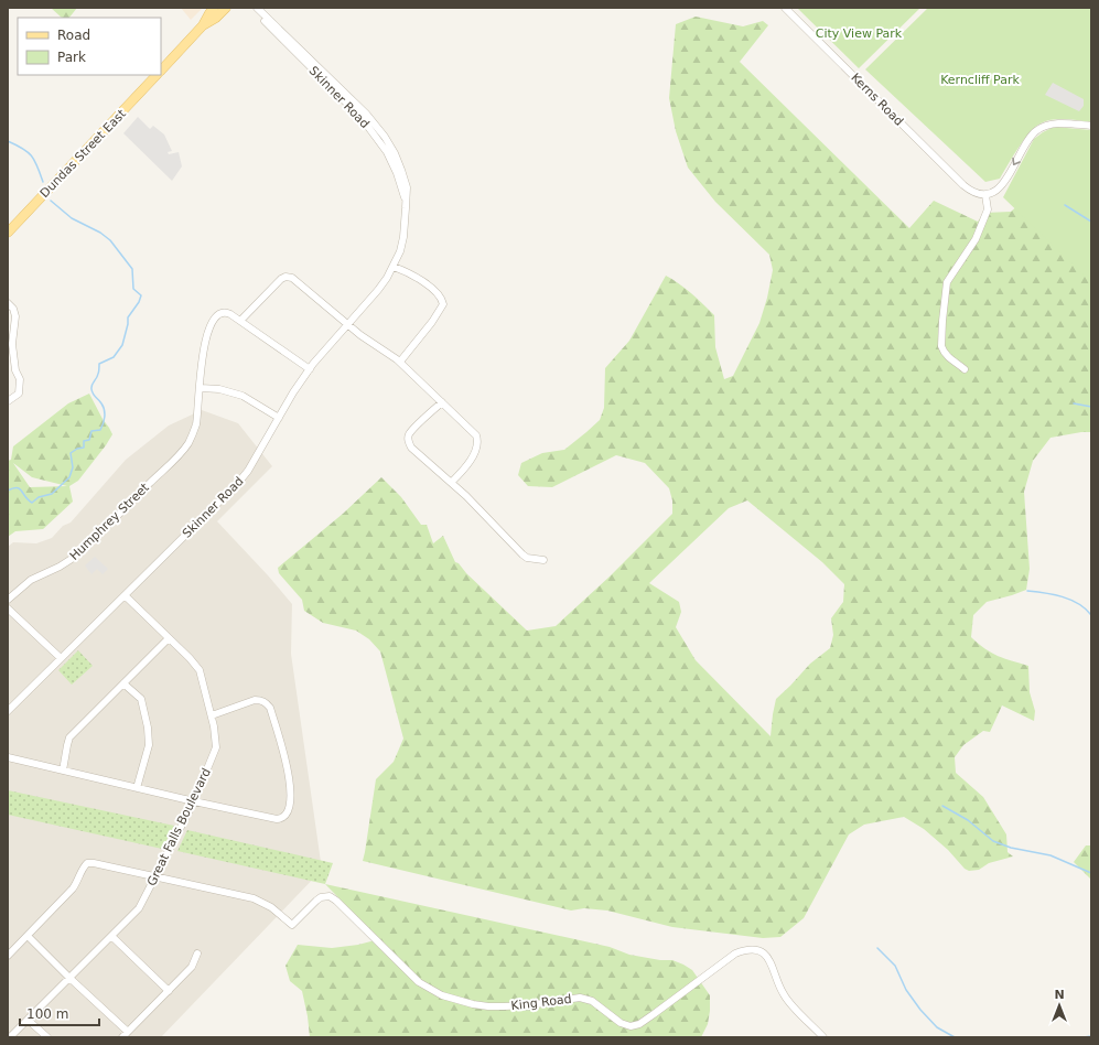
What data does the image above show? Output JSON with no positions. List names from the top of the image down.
{
  "streets": {
    "main road": ["Dundas Street East"],
    "street": [
      "Skinner Road",
      "Kerns Road",
      "Humphrey Street",
      "Great Falls Boulevard",
      "King Road"
    ]
  },
  "crossings": [
    ["Skinner Road", "Great Falls Boulevard"],
    ["Great Falls Boulevard", "King Road"]
  ],
  "parks": ["City View Park", "Kerncliff Park"],
  "legend": ["Road", "Park"],
  "scale_bar": "100 m",
  "north": "top"
}
